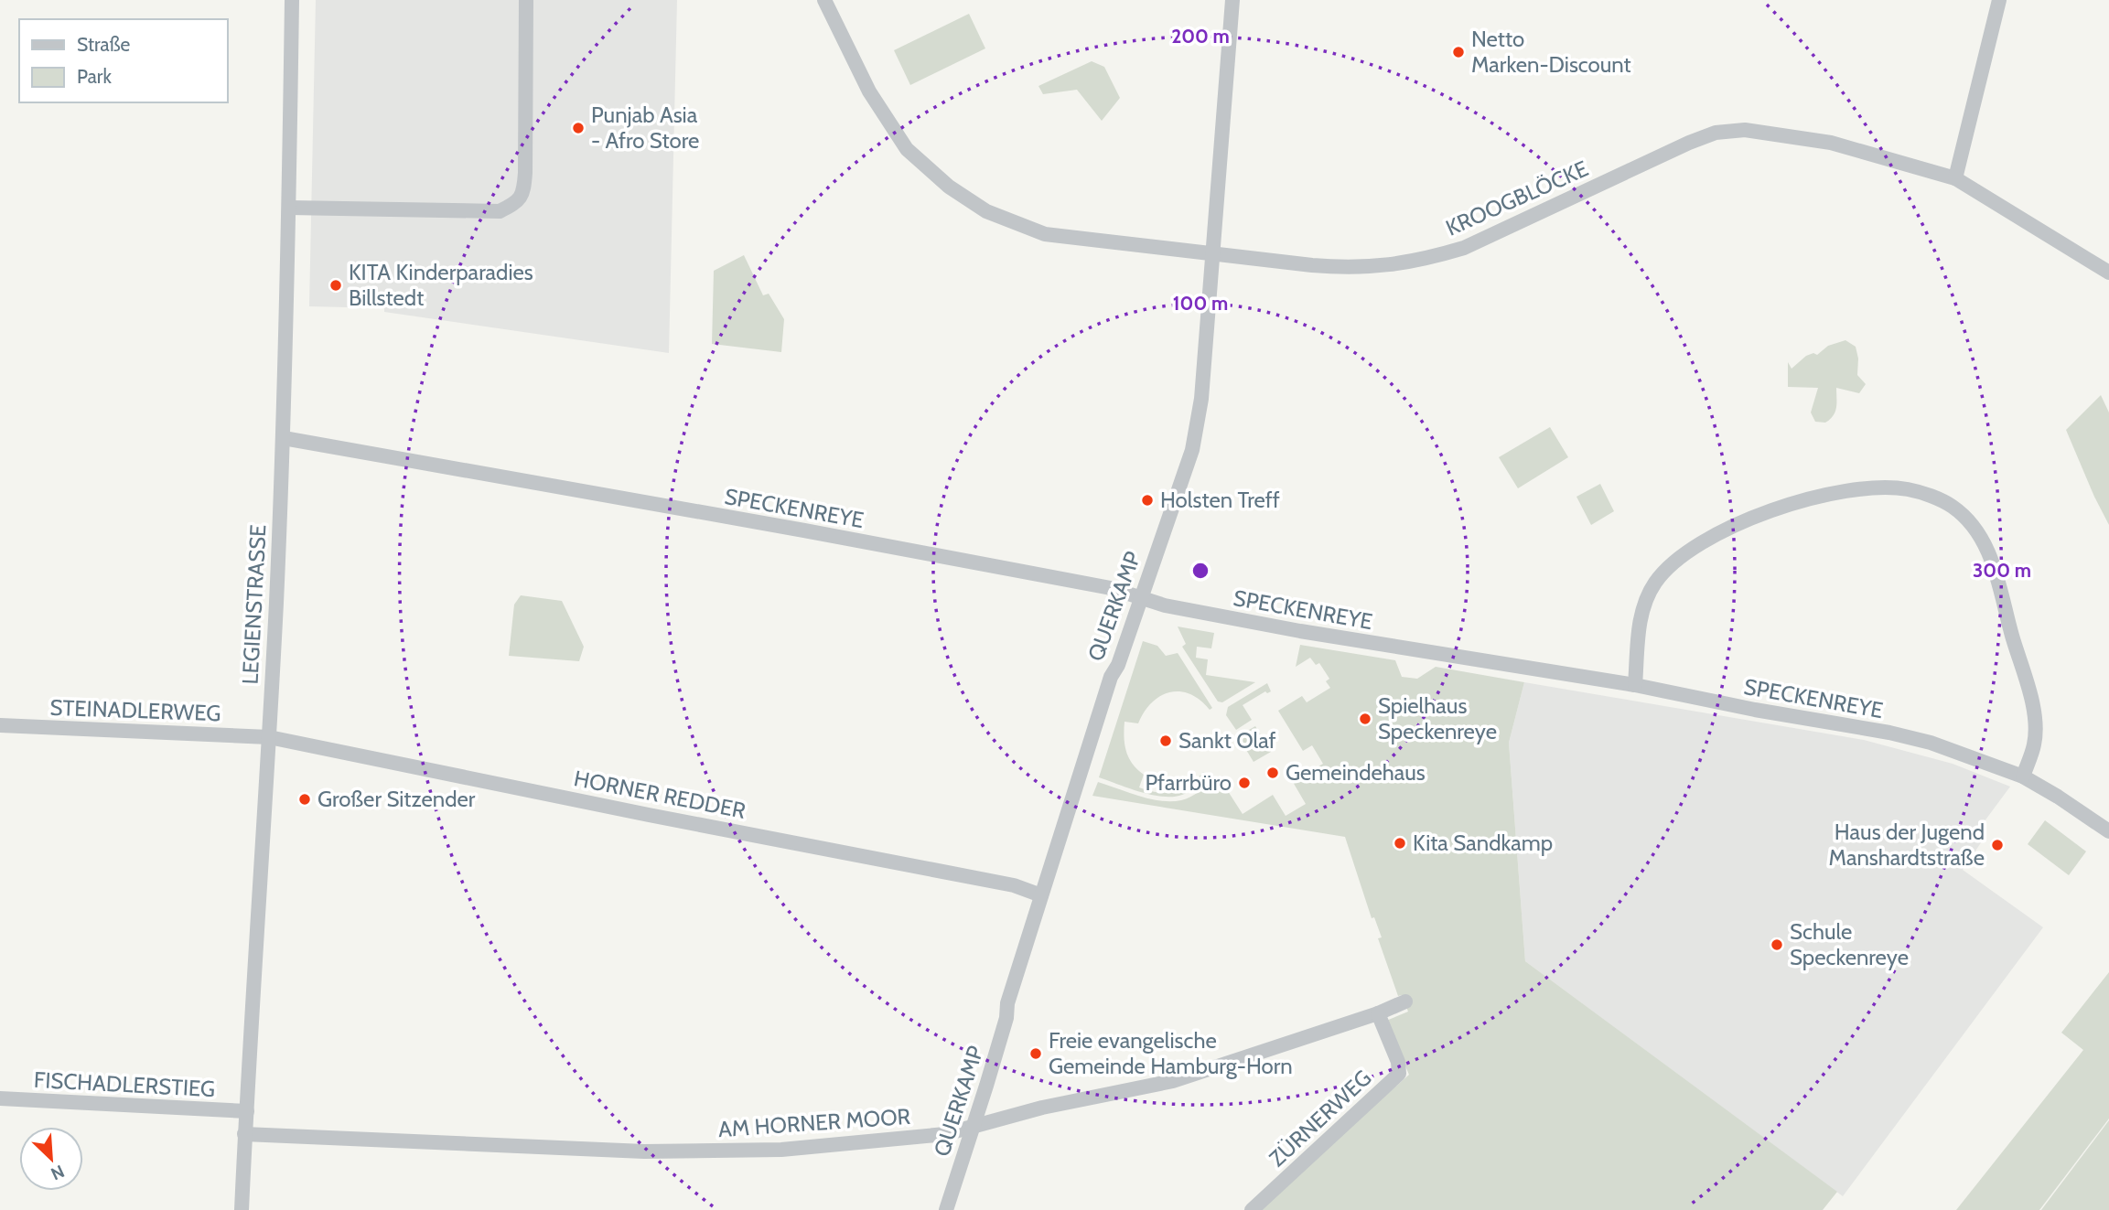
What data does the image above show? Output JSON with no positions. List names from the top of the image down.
{
  "streets": {
    "street": [
      "KROOGBLÖCKE",
      "SPECKENREYE",
      "LEGIENSTRASSE",
      "QUERKAMP",
      "STEINADLERWEG",
      "HORNER REDDER",
      "FISCHADLERSTIEG",
      "ZÜRNERWEG",
      "AM HORNER MOOR"
    ]
  },
  "crossings": [
    ["KROOGBLÖCKE", "QUERKAMP"],
    ["SPECKENREYE", "LEGIENSTRASSE"],
    ["SPECKENREYE", "QUERKAMP"],
    ["LEGIENSTRASSE", "STEINADLERWEG"],
    ["LEGIENSTRASSE", "HORNER REDDER"],
    ["LEGIENSTRASSE", "FISCHADLERSTIEG"],
    ["LEGIENSTRASSE", "AM HORNER MOOR"],
    ["QUERKAMP", "HORNER REDDER"],
    ["QUERKAMP", "AM HORNER MOOR"],
    ["STEINADLERWEG", "HORNER REDDER"],
    ["ZÜRNERWEG", "AM HORNER MOOR"]
  ],
  "places": [
    "Netto Marken-Discount",
    "Punjab Asia - Afro Store",
    "KITA Kinderparadies Billstedt",
    "Holsten Treff",
    "Spielhaus Speckenreye",
    "Sankt Olaf",
    "Gemeindehaus",
    "Pfarrbüro",
    "Großer Sitzender",
    "Kita Sandkamp",
    "Haus der Jugend Manshardtstraße",
    "Schule Speckenreye",
    "Freie evangelische Gemeinde Hamburg-Horn"
  ],
  "legend": ["Straße", "Park"],
  "north": "bottom right",
  "rings": ["200 m", "100 m", "300 m"]
}
